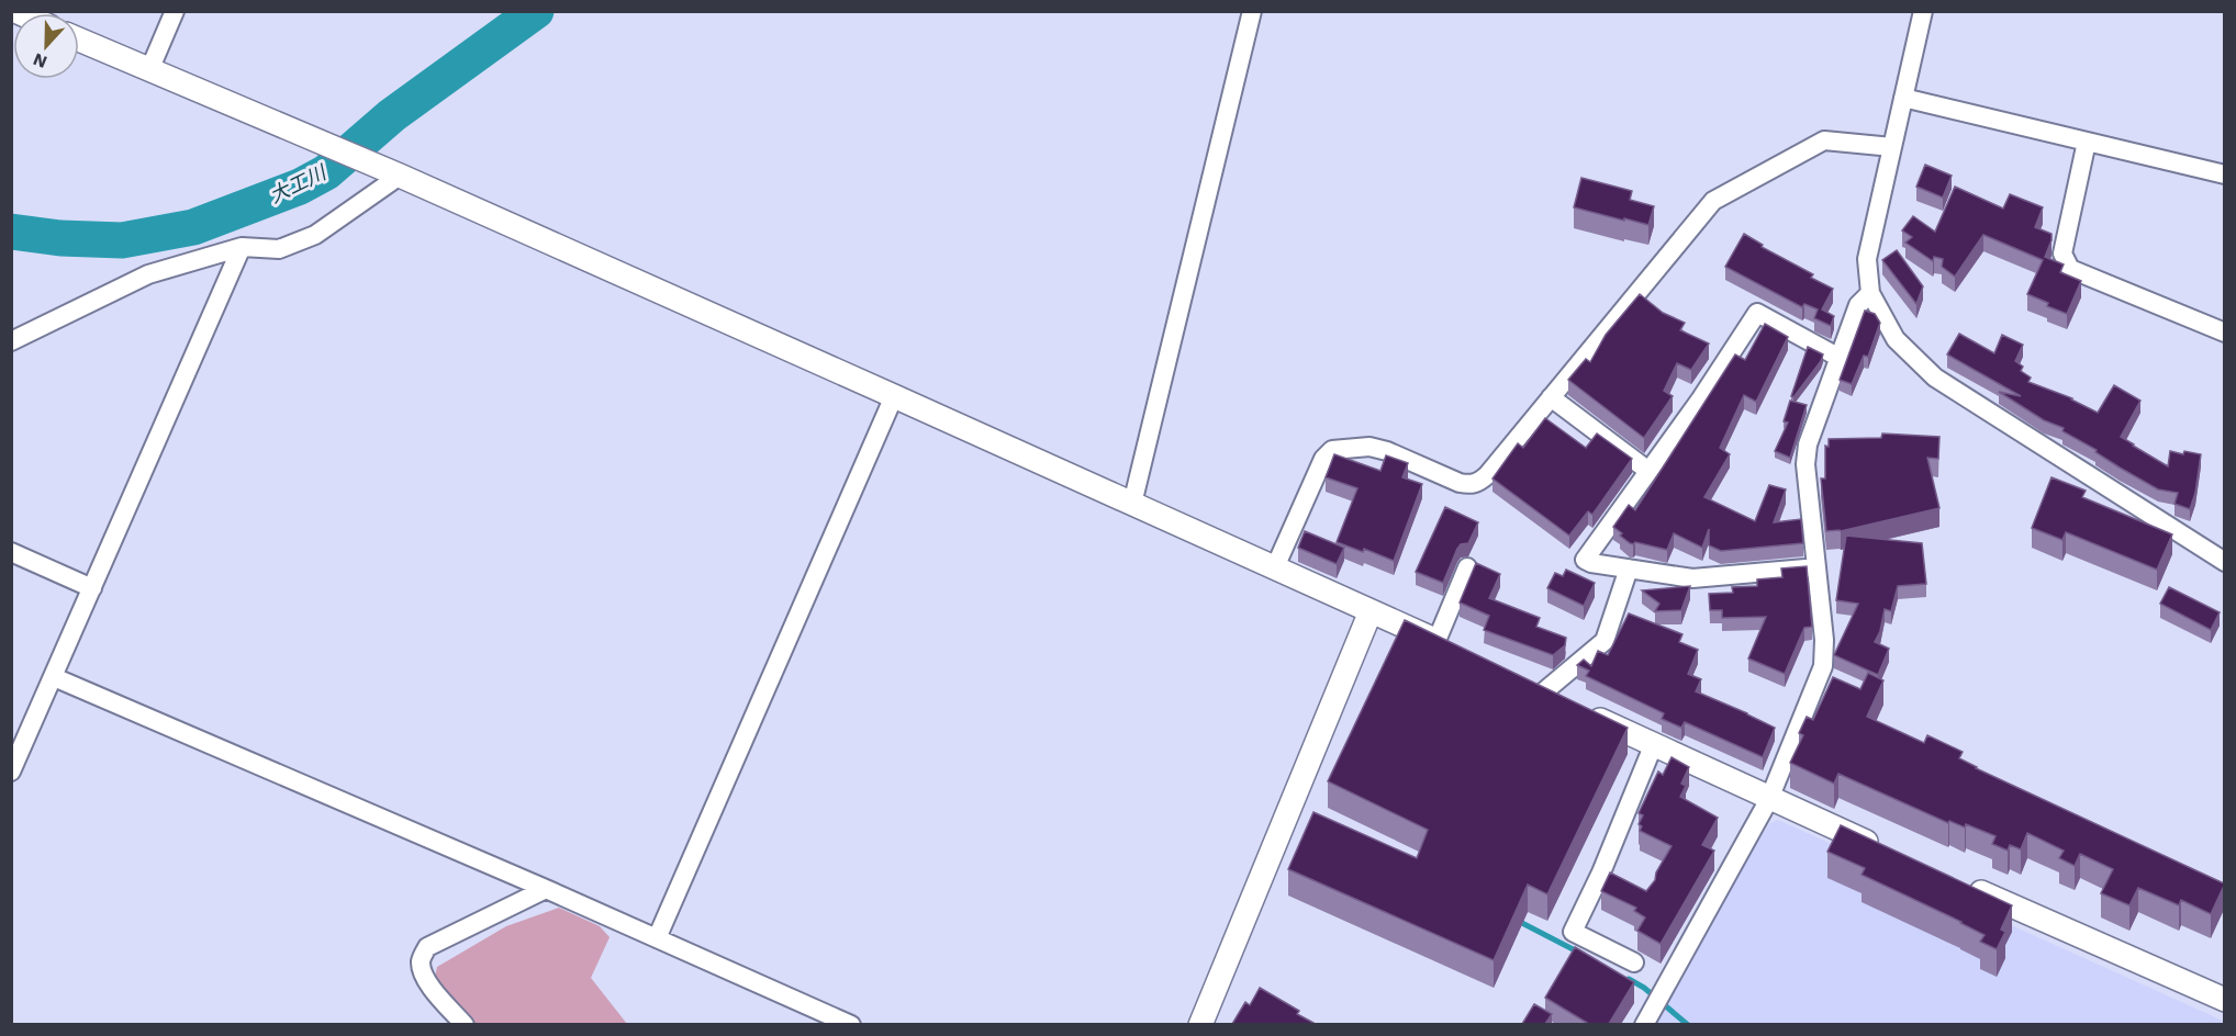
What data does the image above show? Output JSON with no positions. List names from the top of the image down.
{
  "water": ["大工川"],
  "north": "bottom"
}
